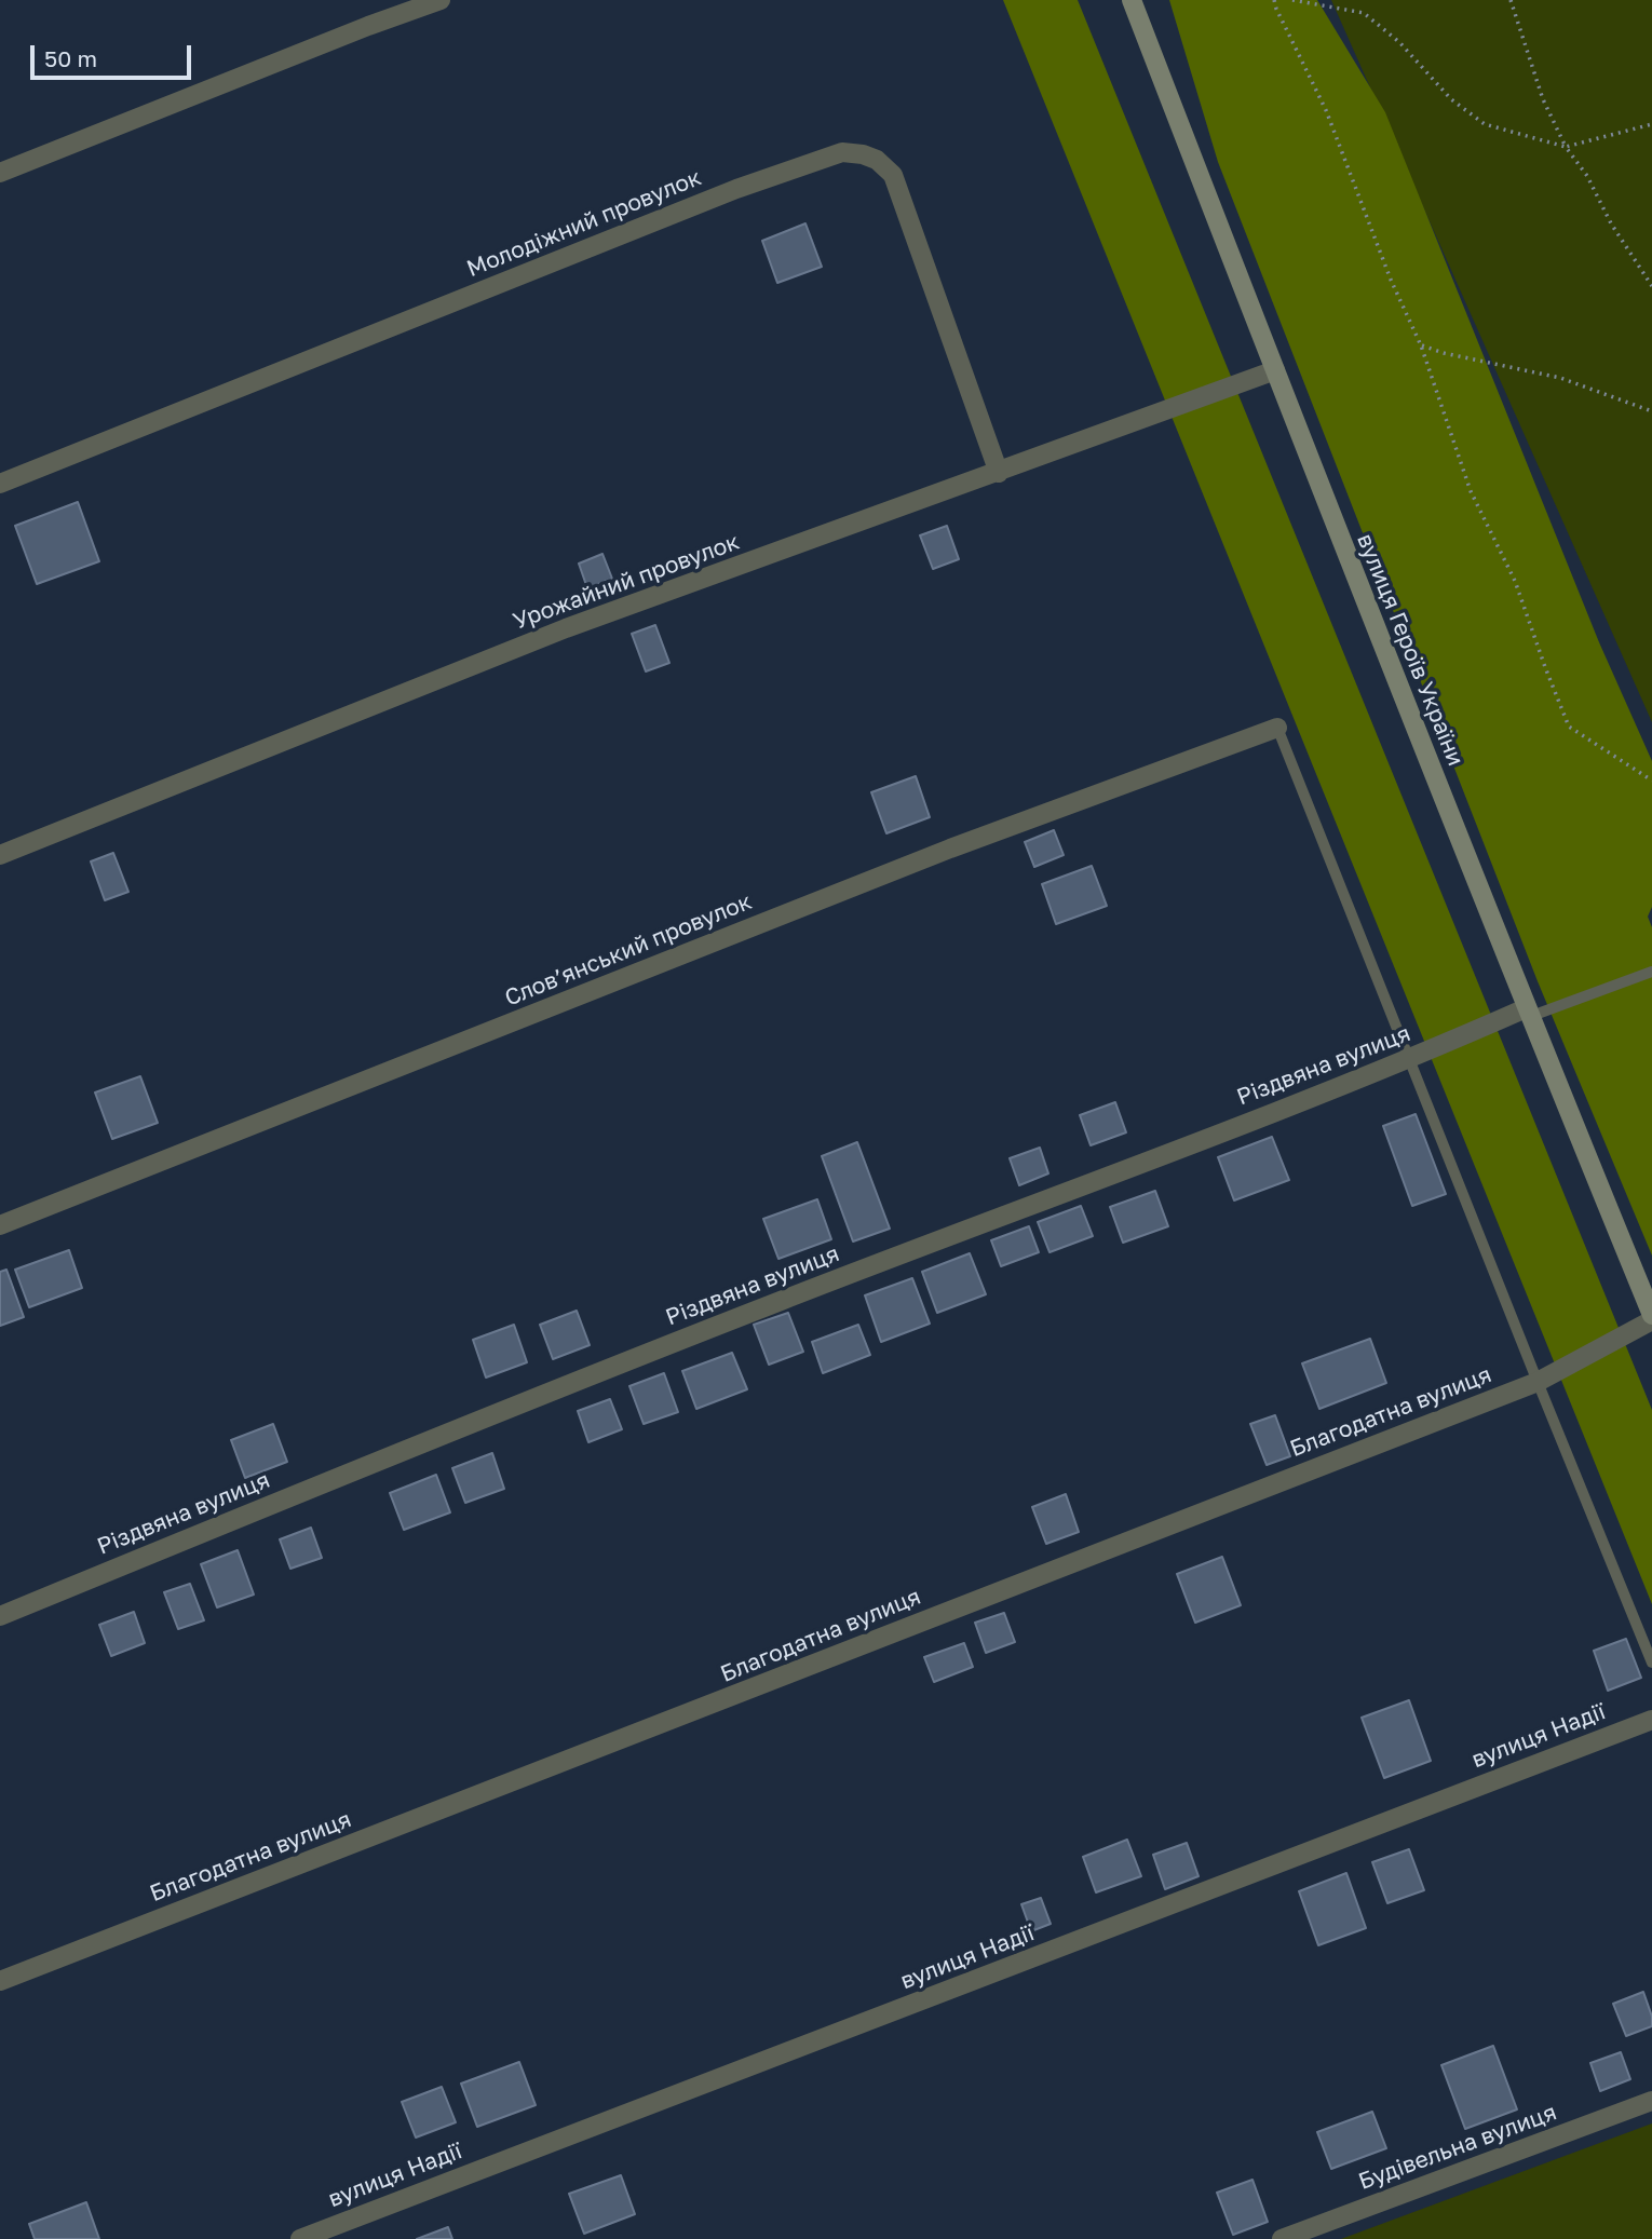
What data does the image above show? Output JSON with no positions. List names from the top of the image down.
{
  "streets": {
    "main road": ["вулиця Героїв України"],
    "street": [
      "Молодіжний провулок",
      "Урожайний провулок",
      "Словʼянський провулок",
      "Різдвяна вулиця",
      "Благодатна вулиця",
      "вулиця Надії",
      "Будівельна вулиця"
    ]
  },
  "crossings": [
    ["Молодіжний провулок", "Урожайний провулок"],
    ["Урожайний провулок", "вулиця Героїв України"],
    ["вулиця Героїв України", "Різдвяна вулиця"],
    ["вулиця Героїв України", "Благодатна вулиця"]
  ],
  "scale_bar": "50 m"
}
